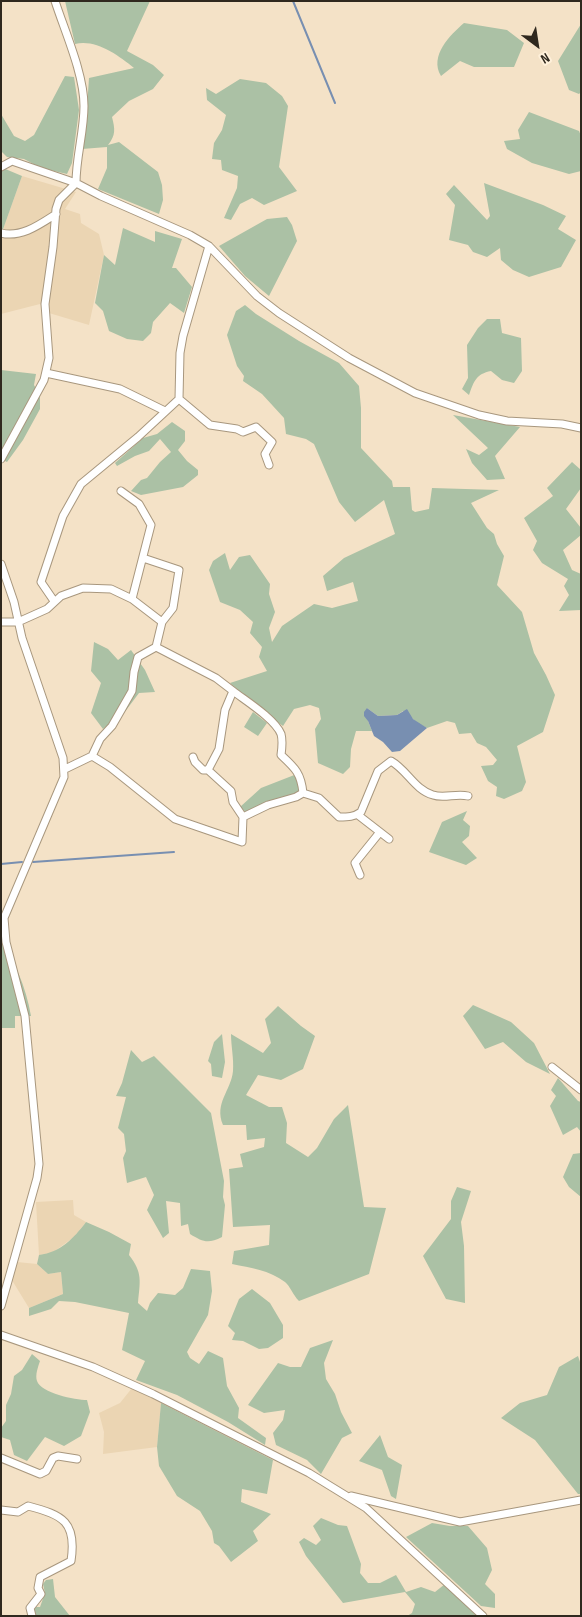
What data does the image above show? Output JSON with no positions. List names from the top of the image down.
{
  "north": "bottom right"
}
